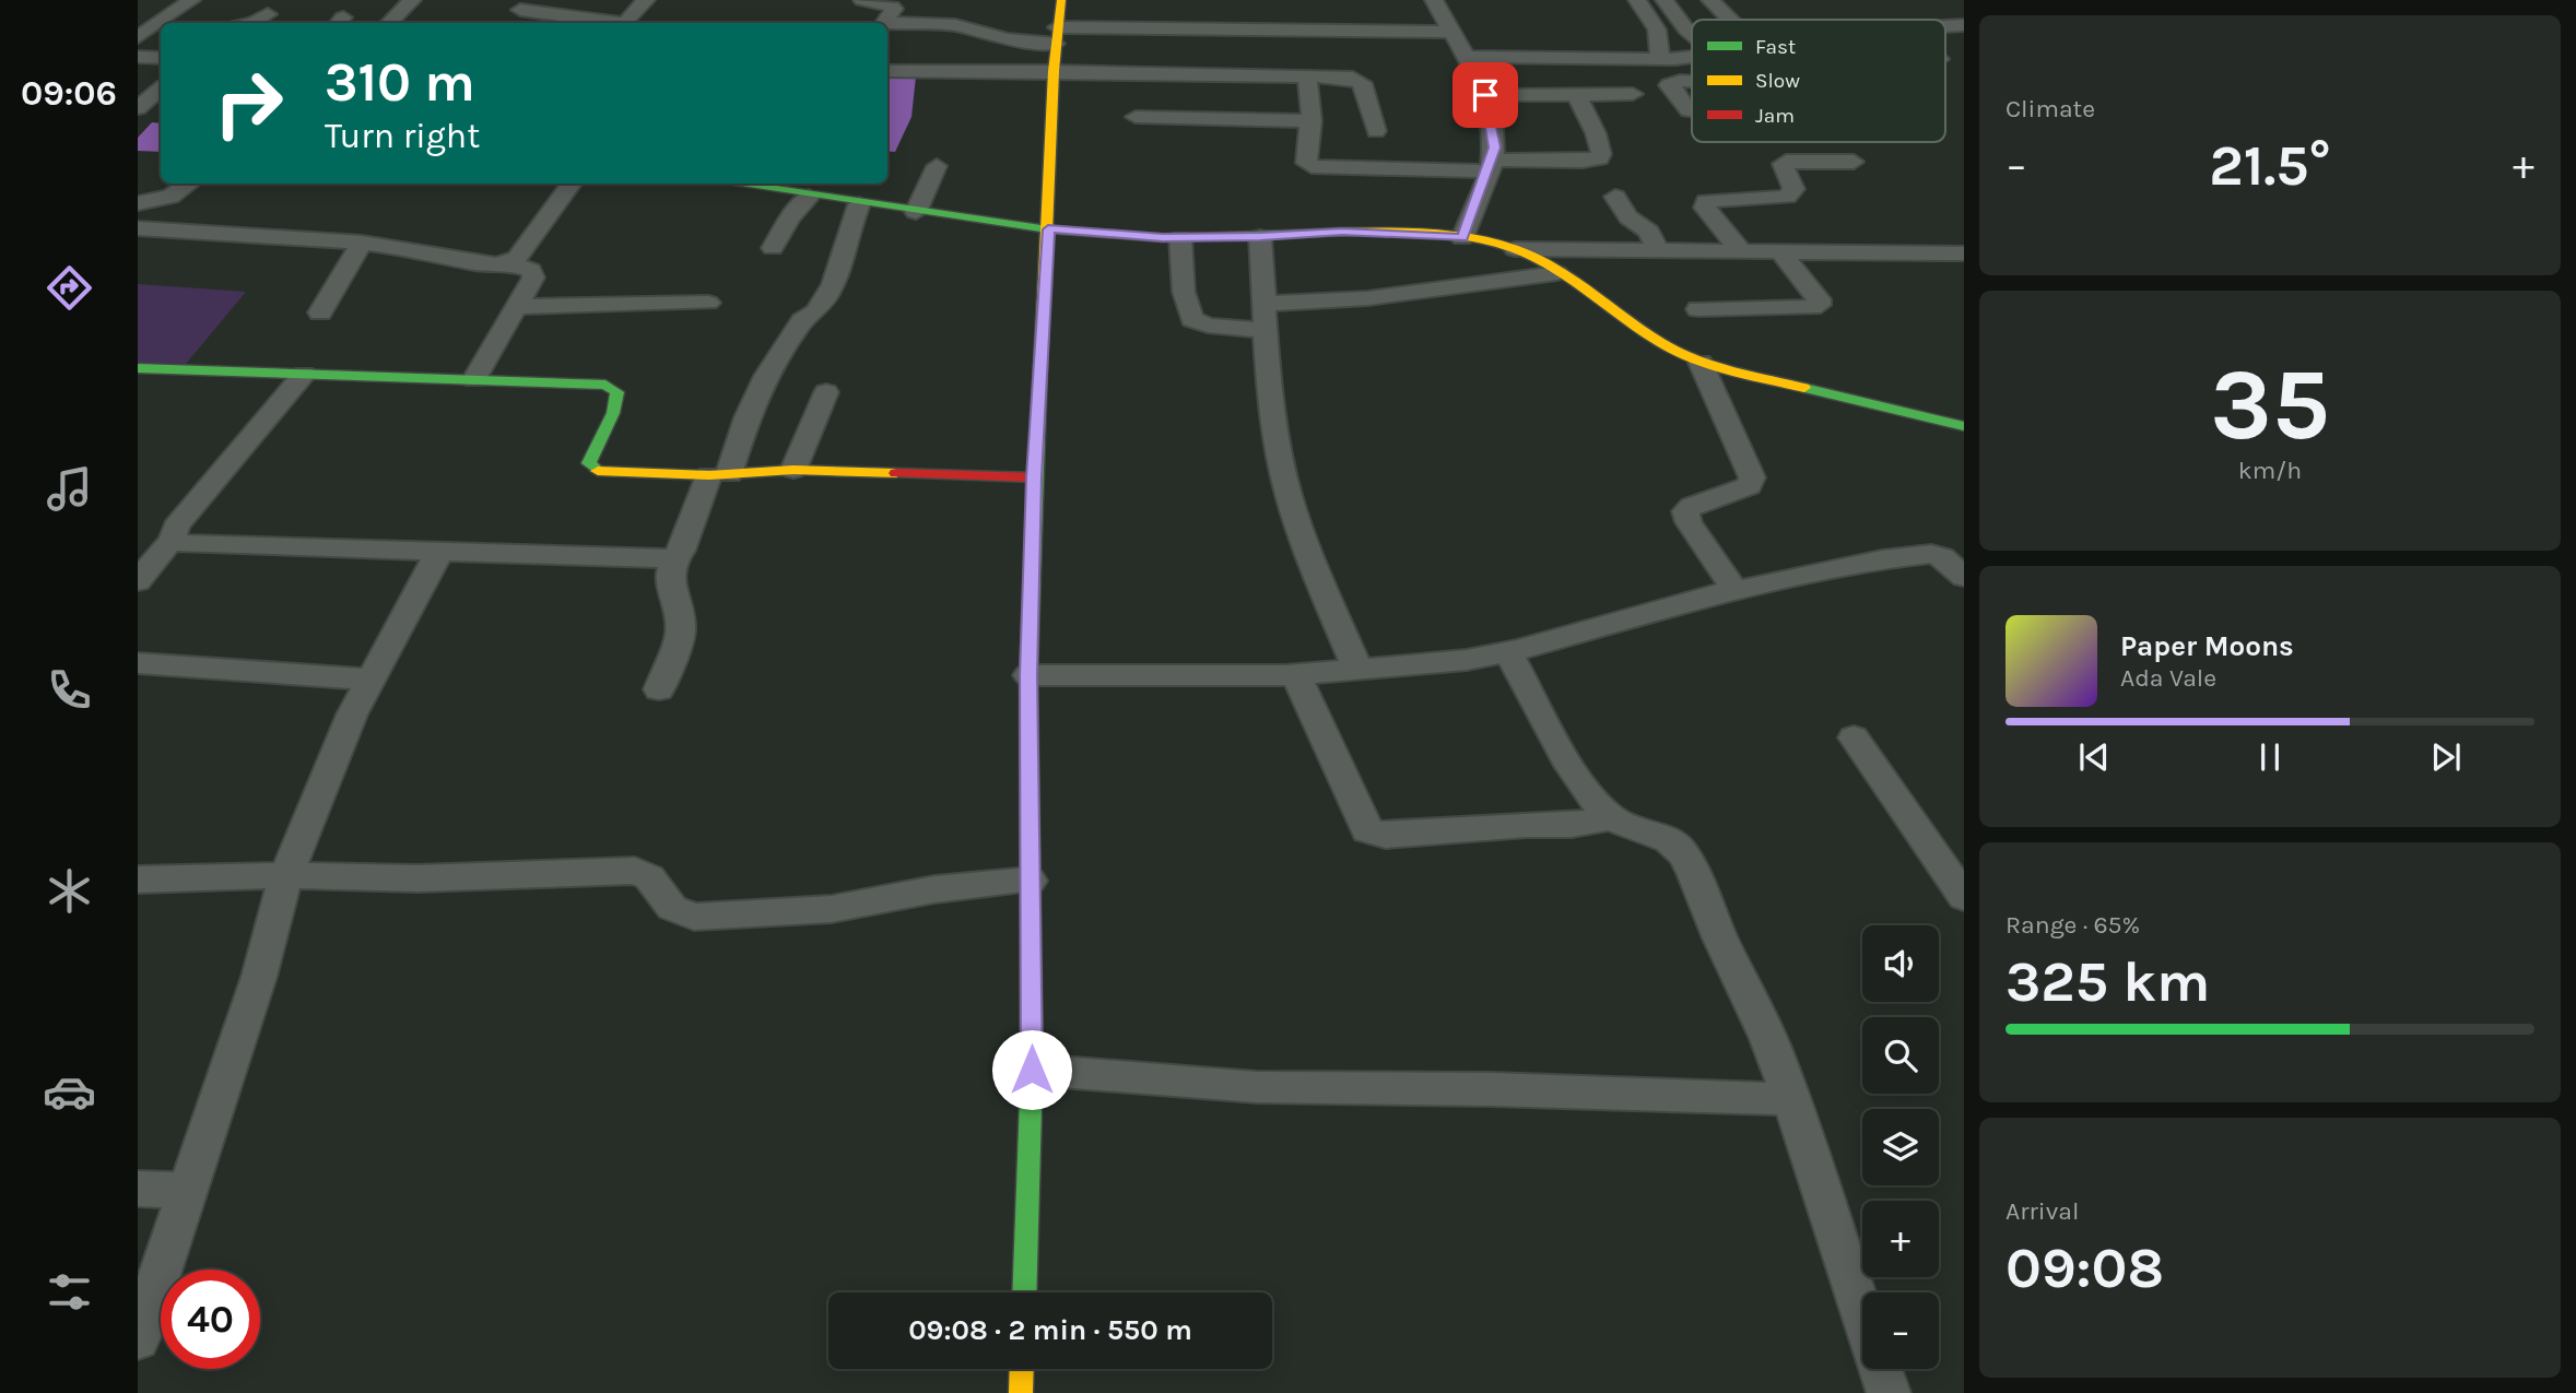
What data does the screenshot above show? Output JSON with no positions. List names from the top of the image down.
{
  "legend": ["Fast", "Slow", "Jam"],
  "page": {
    "tabs": "09:06",
    "tile": [
      "Climate",
      ["35", "km/h"],
      ["Range · 65%", "325 km"],
      ["Arrival", "09:08"]
    ],
    "turn": ["310 m", "Turn right"],
    "heat": ["−", "21.5°", "+"],
    "song": ["Paper Moons", "Ada Vale"],
    "map_buttons": ["+", "−"],
    "limit": "40",
    "trip": "09:08 · 2 min · 550 m"
  }
}
